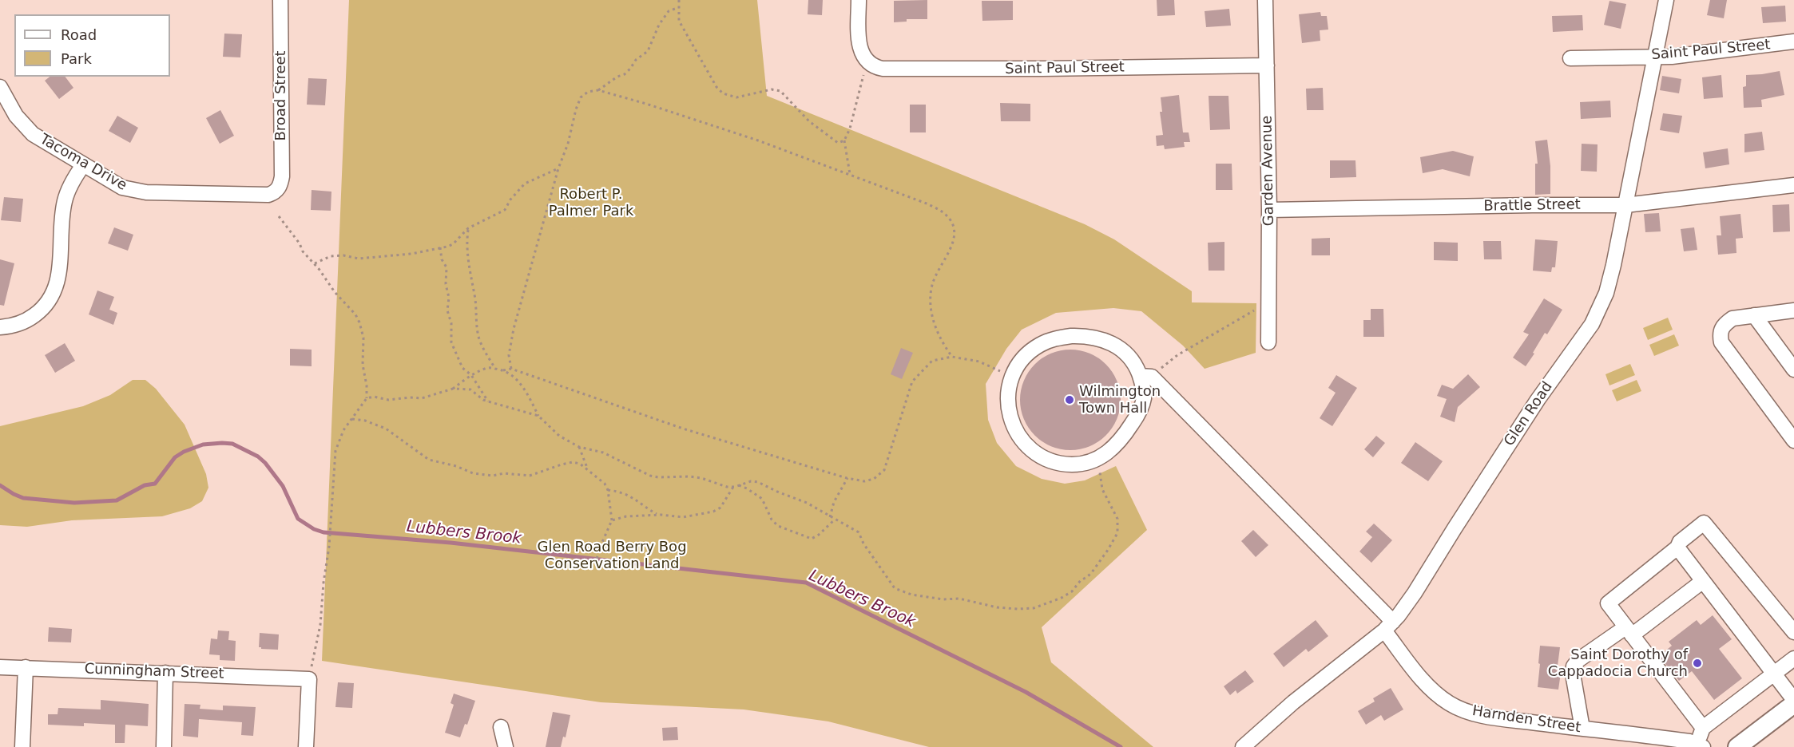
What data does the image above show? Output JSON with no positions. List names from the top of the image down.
{
  "streets": {
    "street": [
      "Saint Paul Street",
      "Broad Street",
      "Tacoma Drive",
      "Garden Avenue",
      "Brattle Street",
      "Glen Road",
      "Cunningham Street",
      "Harnden Street"
    ]
  },
  "crossings": [
    ["Saint Paul Street", "Garden Avenue"],
    ["Saint Paul Street", "Glen Road"],
    ["Broad Street", "Tacoma Drive"],
    ["Garden Avenue", "Brattle Street"],
    ["Brattle Street", "Glen Road"],
    ["Glen Road", "Harnden Street"]
  ],
  "water": ["Lubbers Brook"],
  "parks": ["Robert P. Palmer Park", "Glen Road Berry Bog Conservation Land"],
  "places": ["Wilmington Town Hall", "Saint Dorothy of Cappadocia Church"],
  "legend": ["Road", "Park"]
}
